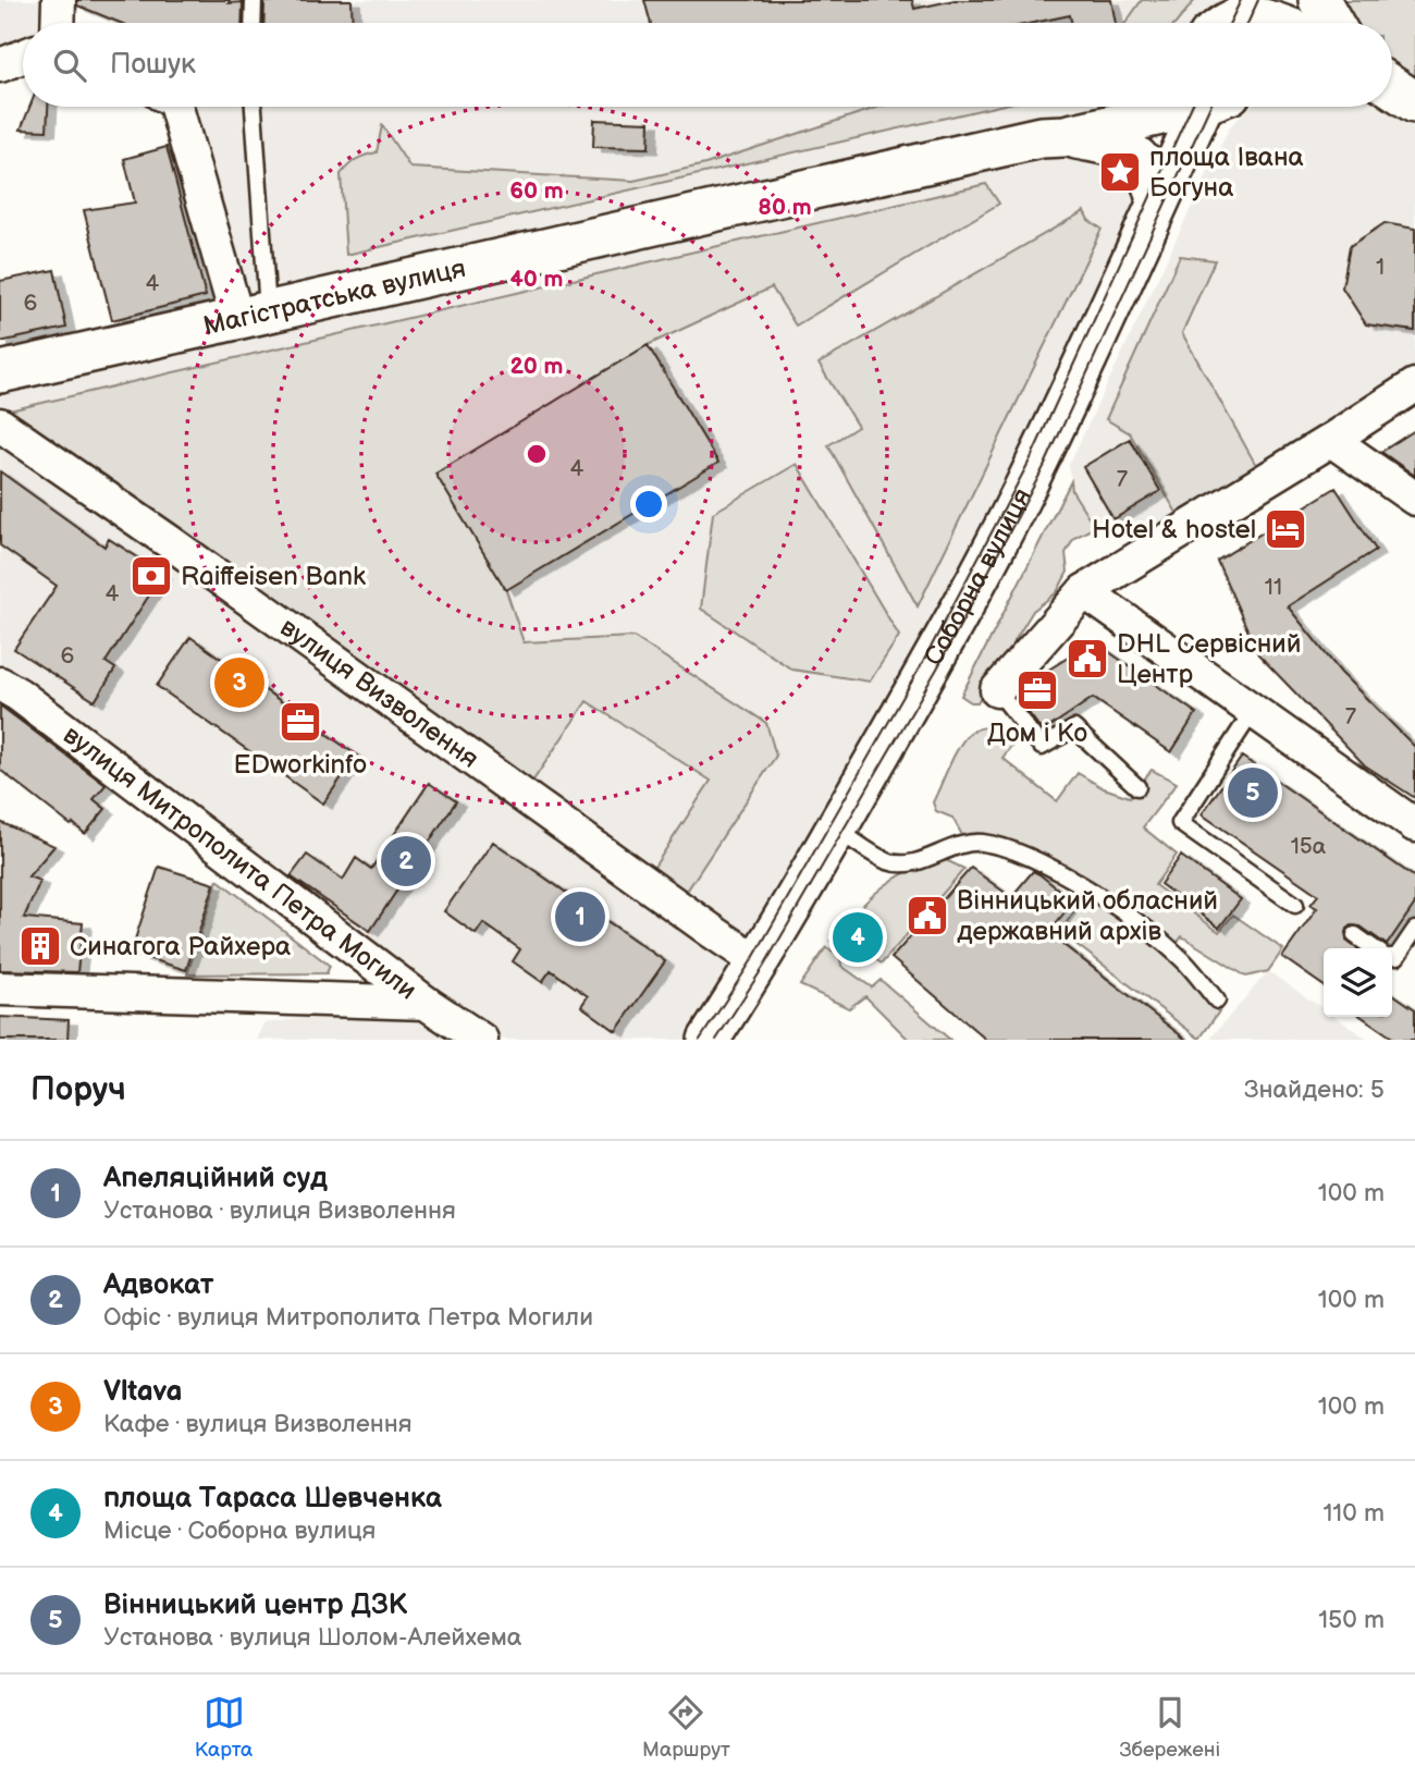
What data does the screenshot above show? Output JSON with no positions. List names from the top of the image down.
{
  "streets": {
    "street": [
      "Магістратська вулиця",
      "Соборна вулиця",
      "вулиця Визволення",
      "вулиця Митрополита Петра Могили"
    ]
  },
  "crossings": [
    ["Соборна вулиця", "вулиця Визволення"]
  ],
  "places": {
    "place": ["площа Івана Богуна"],
    "hotel": ["Hotel & hostel"],
    "bank": ["Raiffeisen Bank"],
    "public building": ["DHL Сервісний Центр", "Вінницький обласний державний архів"],
    "office": ["Дом і Ко", "EDworkinfo"],
    "building": ["Синагога Райхера"]
  },
  "house_numbers": [
    "1",
    "4",
    "6",
    "4",
    "7",
    "11",
    "4",
    "6",
    "7",
    "15а"
  ],
  "page": {
    "search": "Пошук",
    "pins": [
      "3",
      "5",
      "2",
      "1",
      "4"
    ],
    "heading": ["Поруч", "Знайдено: 5"],
    "list": [
      {
        "mark": "1",
        "name": "Апеляційний суд",
        "note": "Установа · вулиця Визволення",
        "value": "100 m"
      },
      {
        "mark": "2",
        "name": "Адвокат",
        "note": "Офіс · вулиця Митрополита Петра Могили",
        "value": "100 m"
      },
      {
        "mark": "3",
        "name": "Vltava",
        "note": "Кафе · вулиця Визволення",
        "value": "100 m"
      },
      {
        "mark": "4",
        "name": "площа Тараса Шевченка",
        "note": "Місце · Соборна вулиця",
        "value": "110 m"
      },
      {
        "mark": "5",
        "name": "Вінницький центр ДЗК",
        "note": "Установа · вулиця Шолом-Алейхема",
        "value": "150 m"
      }
    ],
    "nav": ["Карта", "Маршрут", "Збережені"]
  },
  "rings": [
    "60 m",
    "80 m",
    "40 m",
    "20 m"
  ]
}
